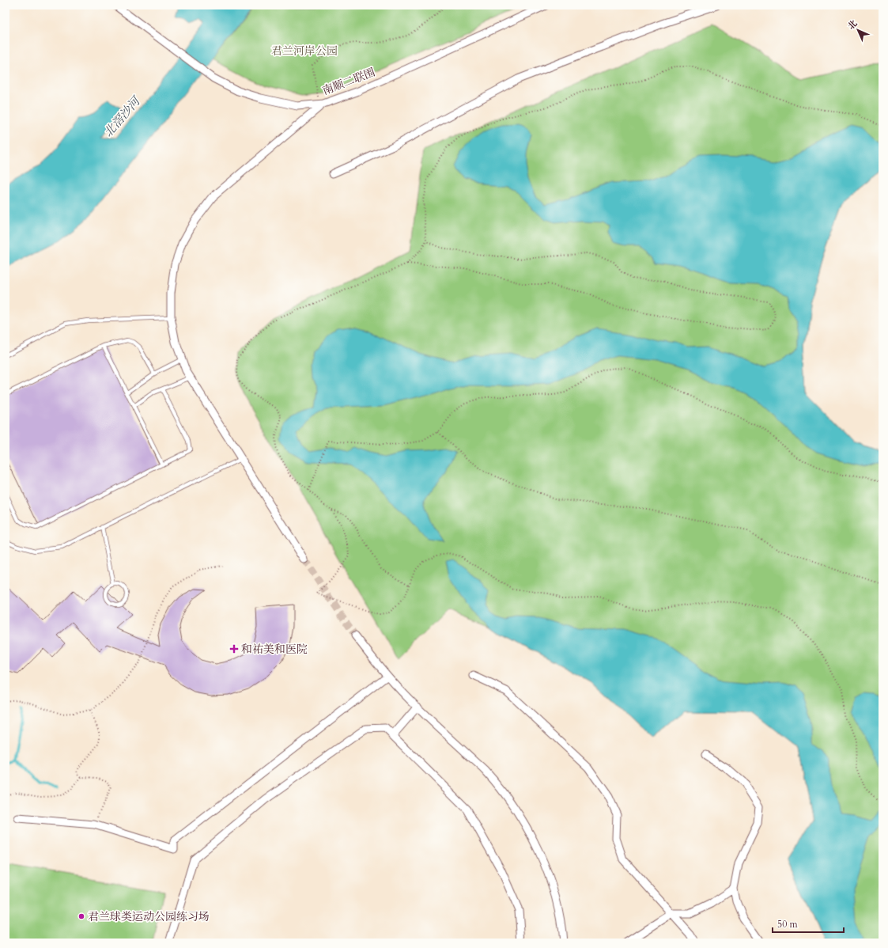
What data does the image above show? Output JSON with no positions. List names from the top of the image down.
{
  "streets": {
    "street": ["南顺二联围"]
  },
  "water": ["北滘沙河"],
  "parks": ["君兰河岸公园"],
  "places": {
    "health": ["和祐美和医院"],
    "other": ["君兰球类运动公园练习场"]
  },
  "scale_bar": "50 m",
  "north": "top left"
}
